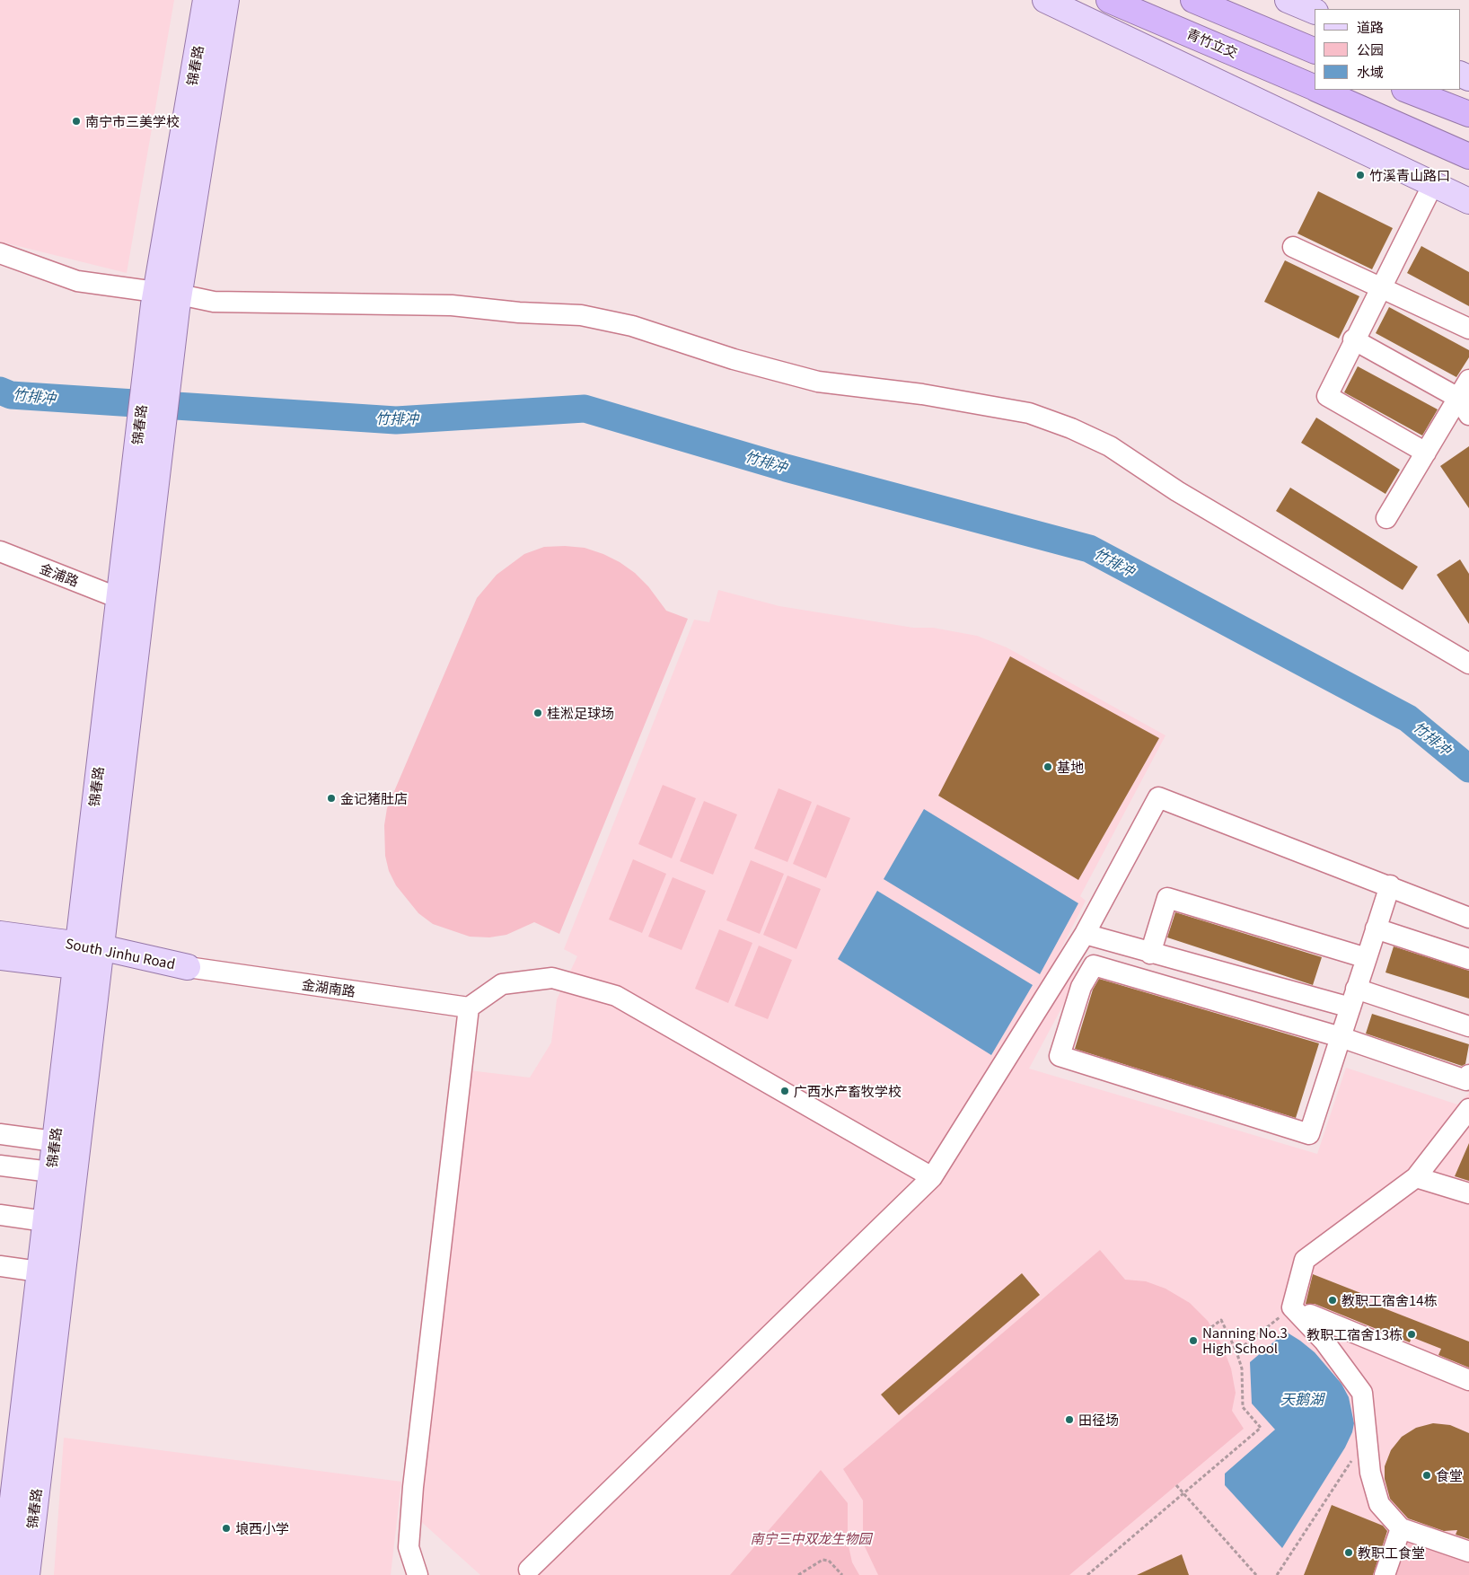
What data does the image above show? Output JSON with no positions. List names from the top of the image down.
{
  "streets": {
    "highway": ["青竹立交"],
    "main road": ["锦春路", "South Jinhu Road"],
    "street": ["金浦路", "金湖南路"]
  },
  "crossings": [
    ["锦春路", "金浦路"],
    ["锦春路", "South Jinhu Road"],
    ["South Jinhu Road", "金湖南路"]
  ],
  "water": ["竹排冲", "天鹅湖"],
  "parks": ["南宁三中双龙生物园"],
  "places": [
    "南宁市三美学校",
    "竹溪青山路口",
    "桂淞足球场",
    "基地",
    "金记猪肚店",
    "广西水产畜牧学校",
    "教职工宿舍14栋",
    "教职工宿舍13栋",
    "Nanning No.3 High School",
    "田径场",
    "食堂",
    "埌西小学",
    "教职工食堂"
  ],
  "legend": ["道路", "公园", "水域"]
}
